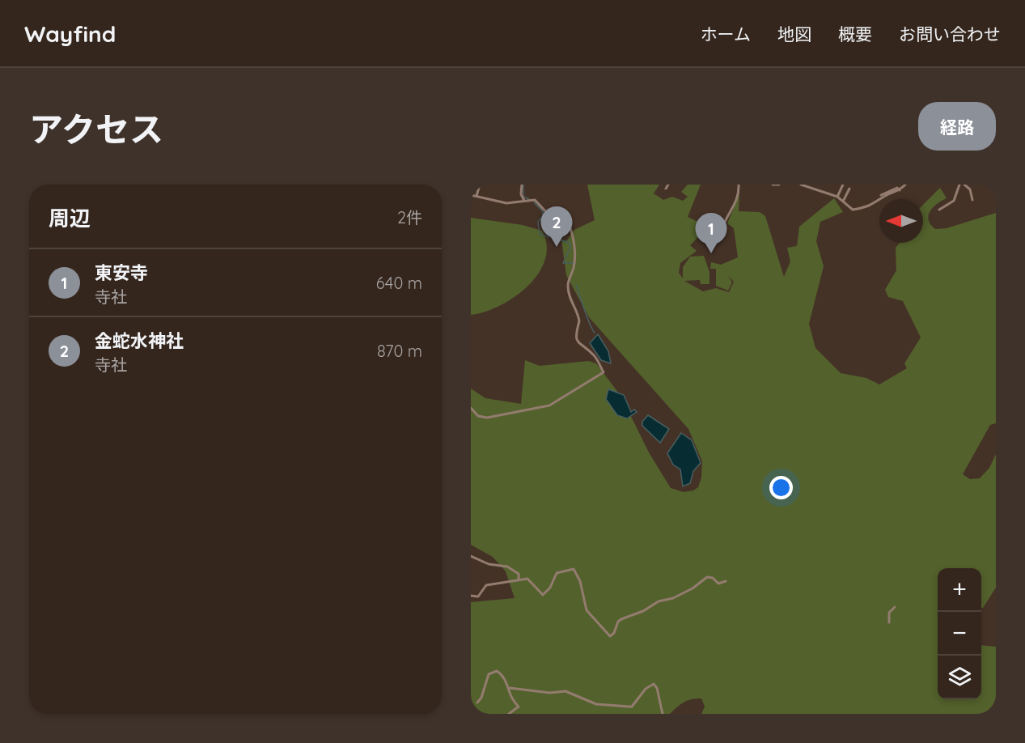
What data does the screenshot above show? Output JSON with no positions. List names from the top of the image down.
{
  "north": "left",
  "page": {
    "header": "Wayfind",
    "nav": [
      "ホーム",
      "地図",
      "概要",
      "お問い合わせ"
    ],
    "title": "アクセス",
    "buttons": "経路",
    "heading": ["周辺", "2件"],
    "pins": ["2", "1"],
    "list": [
      {
        "mark": "1",
        "name": "東安寺",
        "note": "寺社",
        "value": "640 m"
      },
      {
        "mark": "2",
        "name": "金蛇水神社",
        "note": "寺社",
        "value": "870 m"
      }
    ],
    "map_buttons": ["+", "−"]
  }
}
